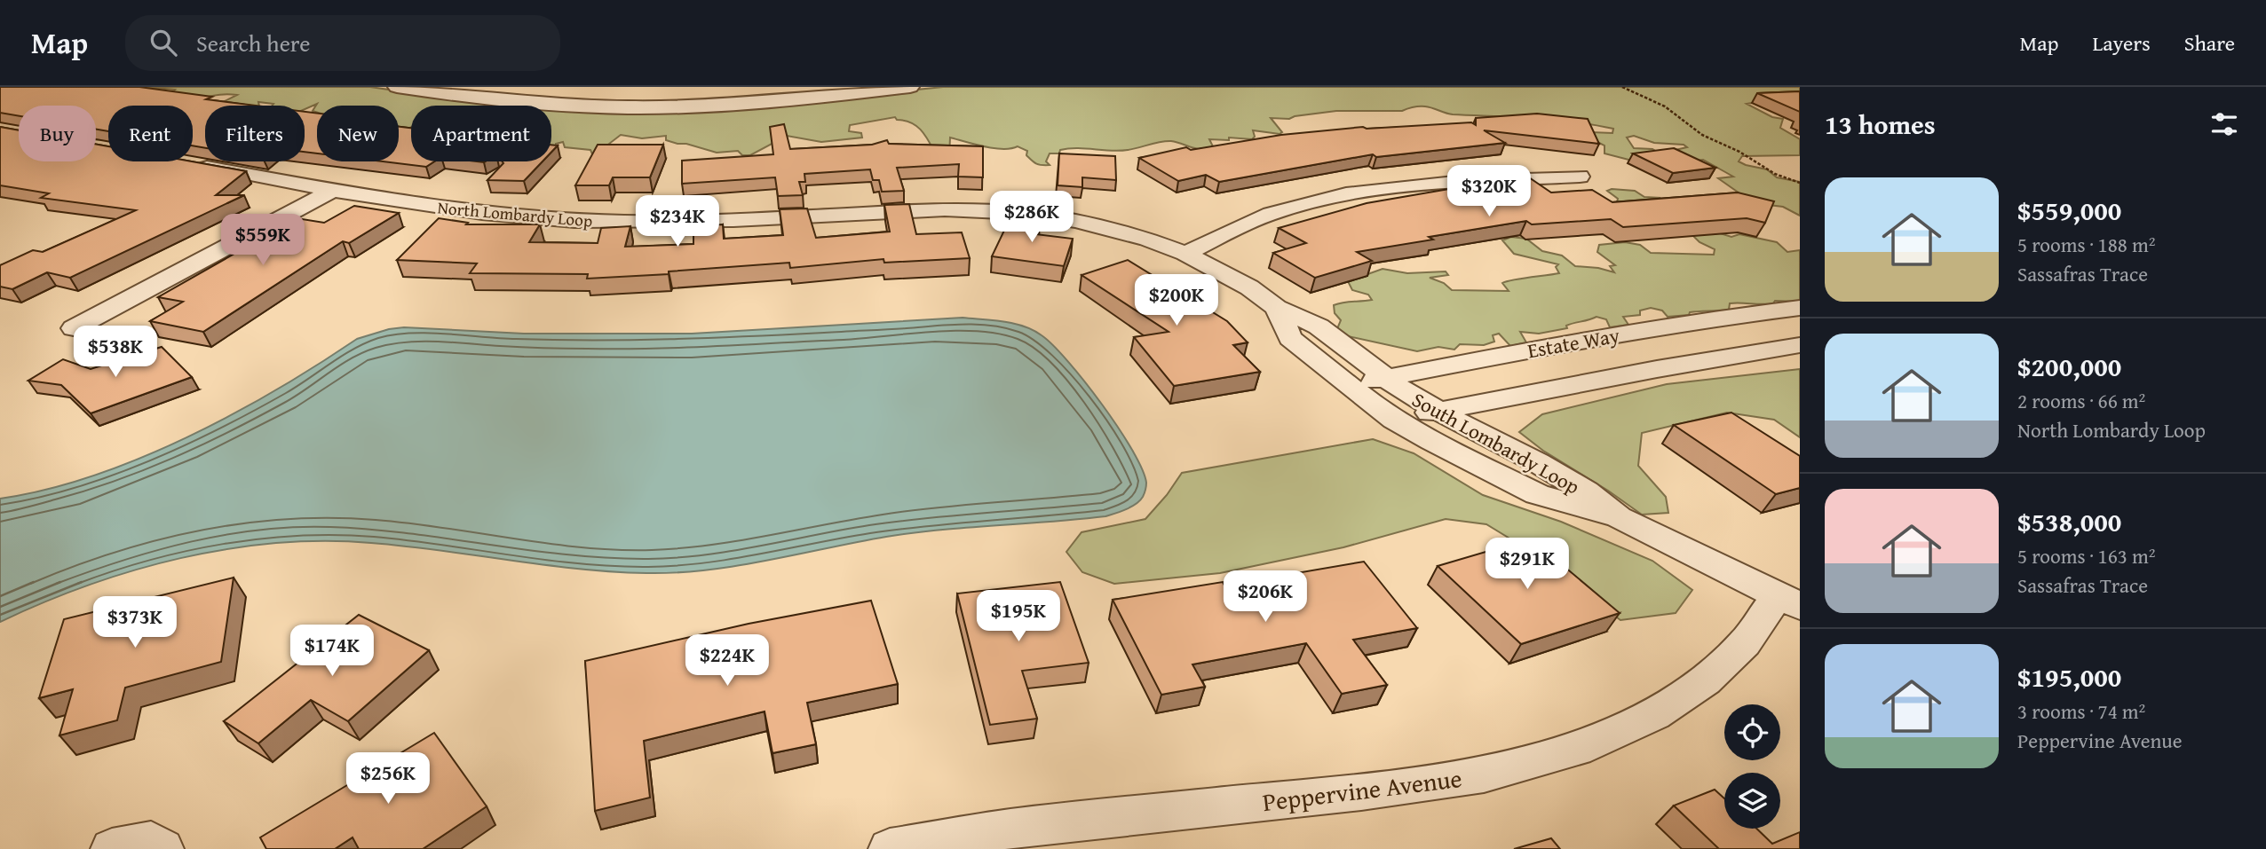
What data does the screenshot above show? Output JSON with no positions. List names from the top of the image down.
{
  "streets": {
    "street": [
      "North Lombardy Loop",
      "Estate Way",
      "South Lombardy Loop",
      "Peppervine Avenue"
    ]
  },
  "crossings": [
    ["North Lombardy Loop", "Estate Way"],
    ["North Lombardy Loop", "South Lombardy Loop"],
    ["Estate Way", "South Lombardy Loop"],
    ["South Lombardy Loop", "Peppervine Avenue"]
  ],
  "page": {
    "header": "Map",
    "search": "Search here",
    "nav": ["Map", "Layers", "Share"],
    "heading": "13 homes",
    "chip": [
      "Buy",
      "Rent",
      "Filters",
      "New",
      "Apartment"
    ],
    "list": [
      {
        "name": "$559,000",
        "note": "5 rooms · 188 m² · Sassafras Trace"
      },
      {
        "name": "$200,000",
        "note": "2 rooms · 66 m² · North Lombardy Loop"
      },
      {
        "name": "$538,000",
        "note": "5 rooms · 163 m² · Sassafras Trace"
      },
      {
        "name": "$195,000",
        "note": "3 rooms · 74 m² · Peppervine Avenue"
      }
    ],
    "price": [
      "$320K",
      "$286K",
      "$234K",
      "$559K",
      "$200K",
      "$538K",
      "$291K",
      "$206K",
      "$195K",
      "$373K",
      "$174K",
      "$224K",
      "$256K"
    ]
  }
}
